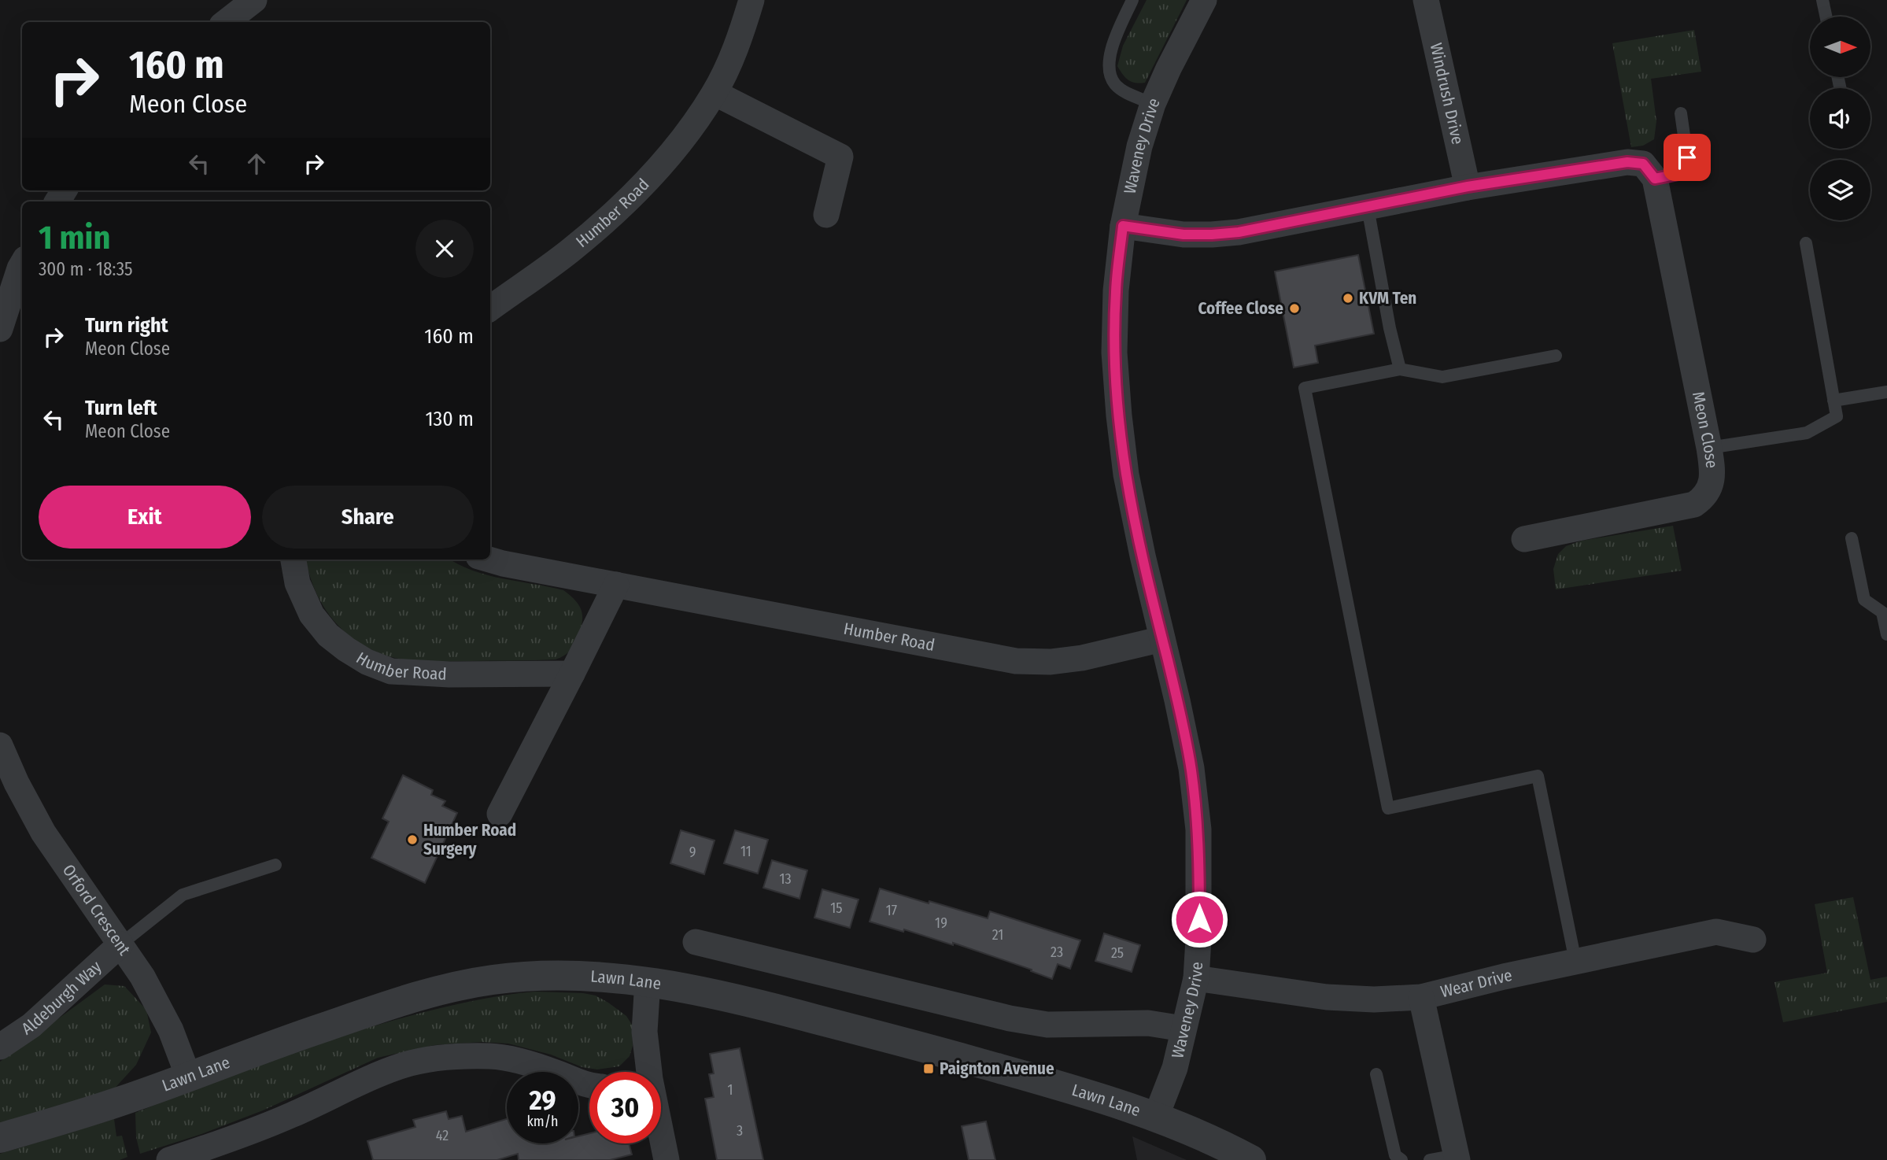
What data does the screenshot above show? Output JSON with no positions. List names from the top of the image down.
{
  "streets": {
    "street": [
      "Windrush Drive",
      "Waveney Drive",
      "Humber Road",
      "Meon Close",
      "Orford Crescent",
      "Lawn Lane",
      "Wear Drive",
      "Aldeburgh Way"
    ]
  },
  "crossings": [
    ["Waveney Drive", "Humber Road"],
    ["Waveney Drive", "Lawn Lane"],
    ["Waveney Drive", "Wear Drive"],
    ["Orford Crescent", "Lawn Lane"],
    ["Orford Crescent", "Aldeburgh Way"]
  ],
  "places": {
    "other": ["KVM Ten", "Coffee Close", "Humber Road Surgery"],
    "transit": ["Paignton Avenue"]
  },
  "house_numbers": [
    "11",
    "9",
    "13",
    "15",
    "17",
    "19",
    "21",
    "23",
    "25",
    "1",
    "3",
    "42"
  ],
  "north": "right",
  "page": {
    "turn": ["160 m", "Meon Close"],
    "heading": ["1 min", "300 m · 18:35"],
    "list": [
      {
        "name": "Turn right",
        "note": "Meon Close",
        "value": "160 m"
      },
      {
        "name": "Turn left",
        "note": "Meon Close",
        "value": "130 m"
      }
    ],
    "buttons": ["Exit", "Share"],
    "speed": "29 km/h",
    "limit": "30"
  }
}
